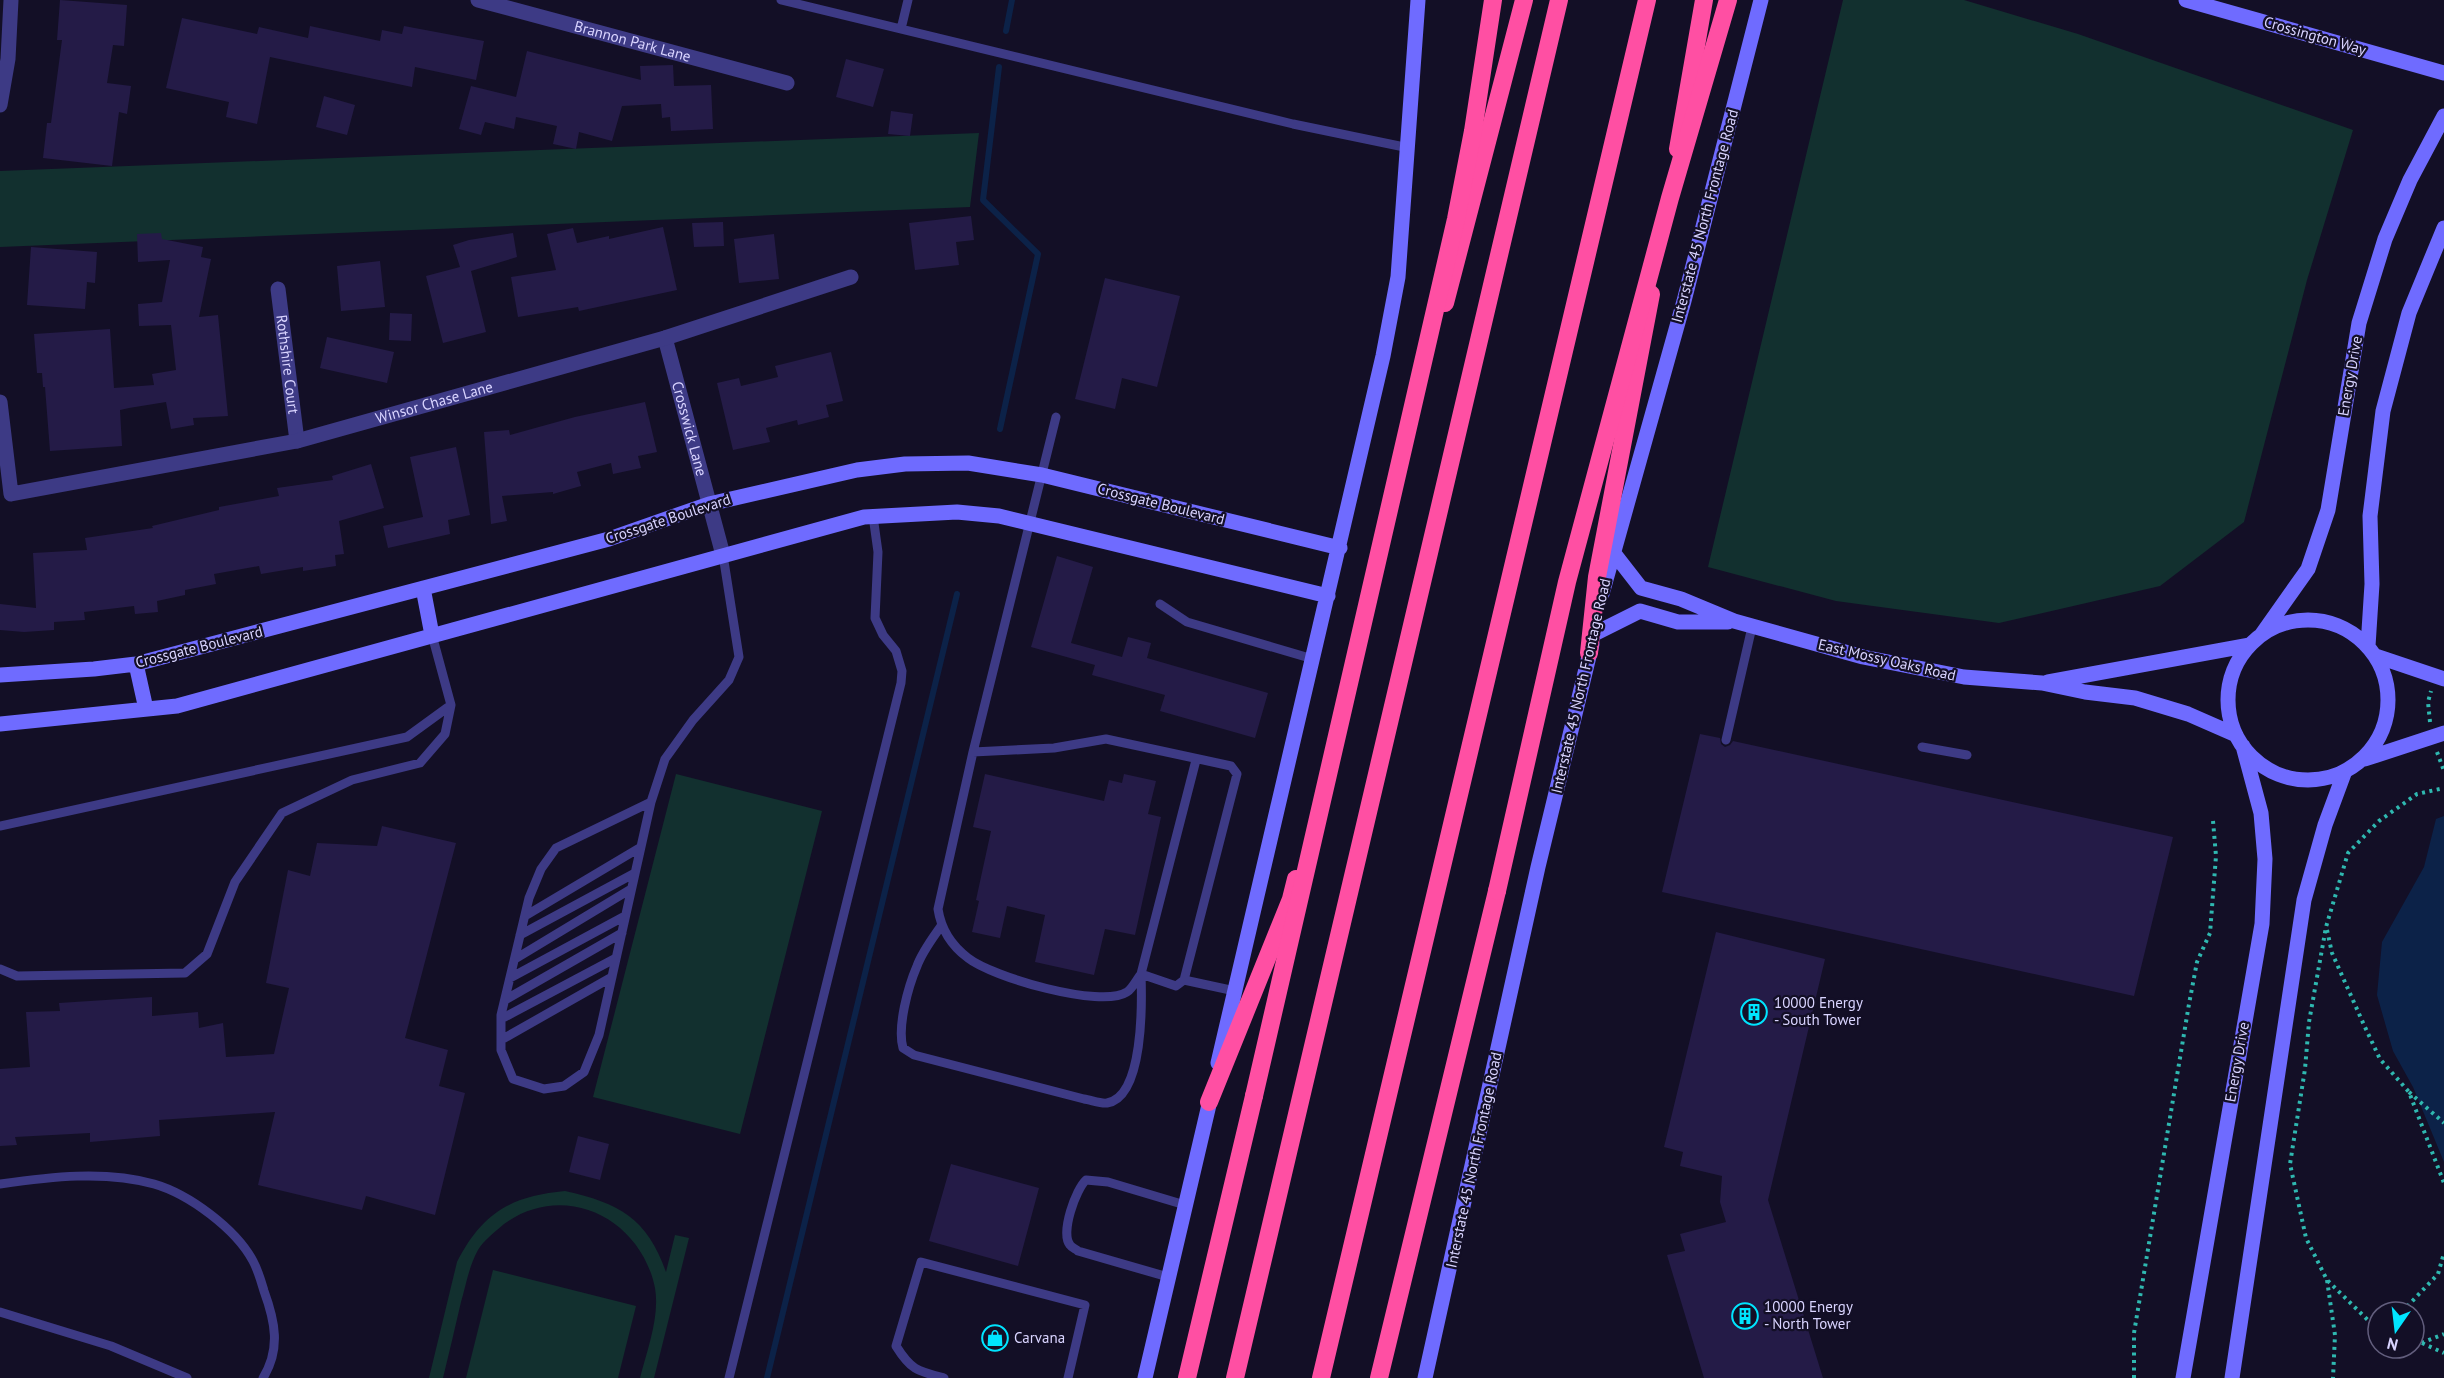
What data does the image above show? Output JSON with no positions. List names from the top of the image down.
{
  "streets": {
    "street": [
      "Crossington Way",
      "Brannon Park Lane",
      "Interstate 45 North Frontage Road",
      "Rothshire Court",
      "Energy Drive",
      "Winsor Chase Lane",
      "Crosswick Lane",
      "Crossgate Boulevard",
      "East Mossy Oaks Road"
    ]
  },
  "crossings": [
    ["Interstate 45 North Frontage Road", "East Mossy Oaks Road"],
    ["Rothshire Court", "Winsor Chase Lane"],
    ["Energy Drive", "East Mossy Oaks Road"],
    ["Winsor Chase Lane", "Crosswick Lane"],
    ["Crosswick Lane", "Crossgate Boulevard"]
  ],
  "places": {
    "building": ["10000 Energy - South Tower", "10000 Energy - North Tower"],
    "shop": ["Carvana"]
  },
  "north": "bottom"
}
